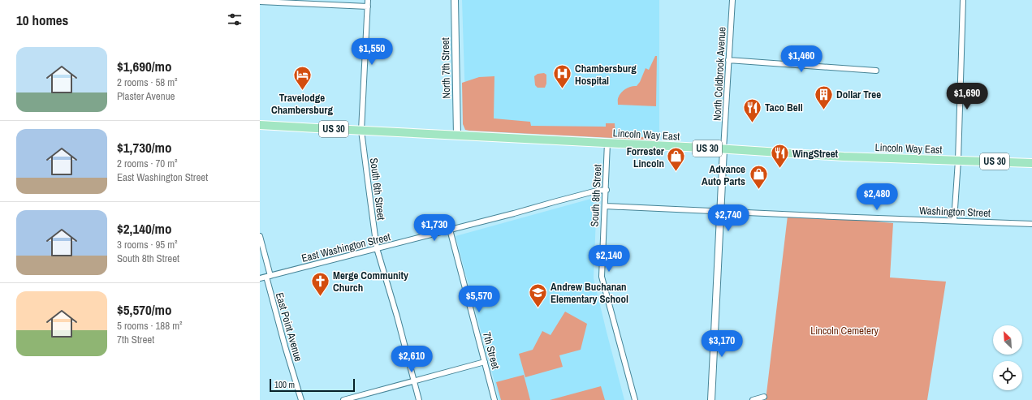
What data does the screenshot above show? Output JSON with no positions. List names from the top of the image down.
{
  "streets": {
    "highway": ["US 30", "Lincoln Way East"],
    "street": [
      "North 7th Street",
      "North Coldbrook Avenue",
      "South 6th Street",
      "South 8th Street",
      "Washington Street",
      "East Washington Street",
      "East Point Avenue",
      "7th Street"
    ]
  },
  "crossings": [
    ["North 7th Street", "Lincoln Way East"],
    ["North Coldbrook Avenue", "Lincoln Way East"],
    ["Lincoln Way East", "South 6th Street"],
    ["Lincoln Way East", "South 8th Street"],
    ["South 6th Street", "East Washington Street"],
    ["South 8th Street", "Washington Street"],
    ["South 8th Street", "East Washington Street"],
    ["East Washington Street", "East Point Avenue"],
    ["East Washington Street", "7th Street"]
  ],
  "parks": ["Lincoln Cemetery"],
  "places": {
    "hospital": ["Chambersburg Hospital"],
    "hotel": ["Travelodge Chambersburg"],
    "building": ["Dollar Tree"],
    "restaurant": ["Taco Bell", "WingStreet"],
    "shop": ["Forrester Lincoln", "Advance Auto Parts"],
    "church": ["Merge Community Church"],
    "school or university": ["Andrew Buchanan Elementary School"]
  },
  "scale_bar": "100 m",
  "north": "top left",
  "page": {
    "heading": "10 homes",
    "price": [
      "$1,550",
      "$1,460",
      "$1,690",
      "$2,480",
      "$2,740",
      "$1,730",
      "$2,140",
      "$5,570",
      "$3,170",
      "$2,610"
    ],
    "list": [
      {
        "name": "$1,690/mo",
        "note": "2 rooms · 58 m² · Plaster Avenue"
      },
      {
        "name": "$1,730/mo",
        "note": "2 rooms · 70 m² · East Washington Street"
      },
      {
        "name": "$2,140/mo",
        "note": "3 rooms · 95 m² · South 8th Street"
      },
      {
        "name": "$5,570/mo",
        "note": "5 rooms · 188 m² · 7th Street"
      }
    ],
    "scale": "100 m"
  }
}
